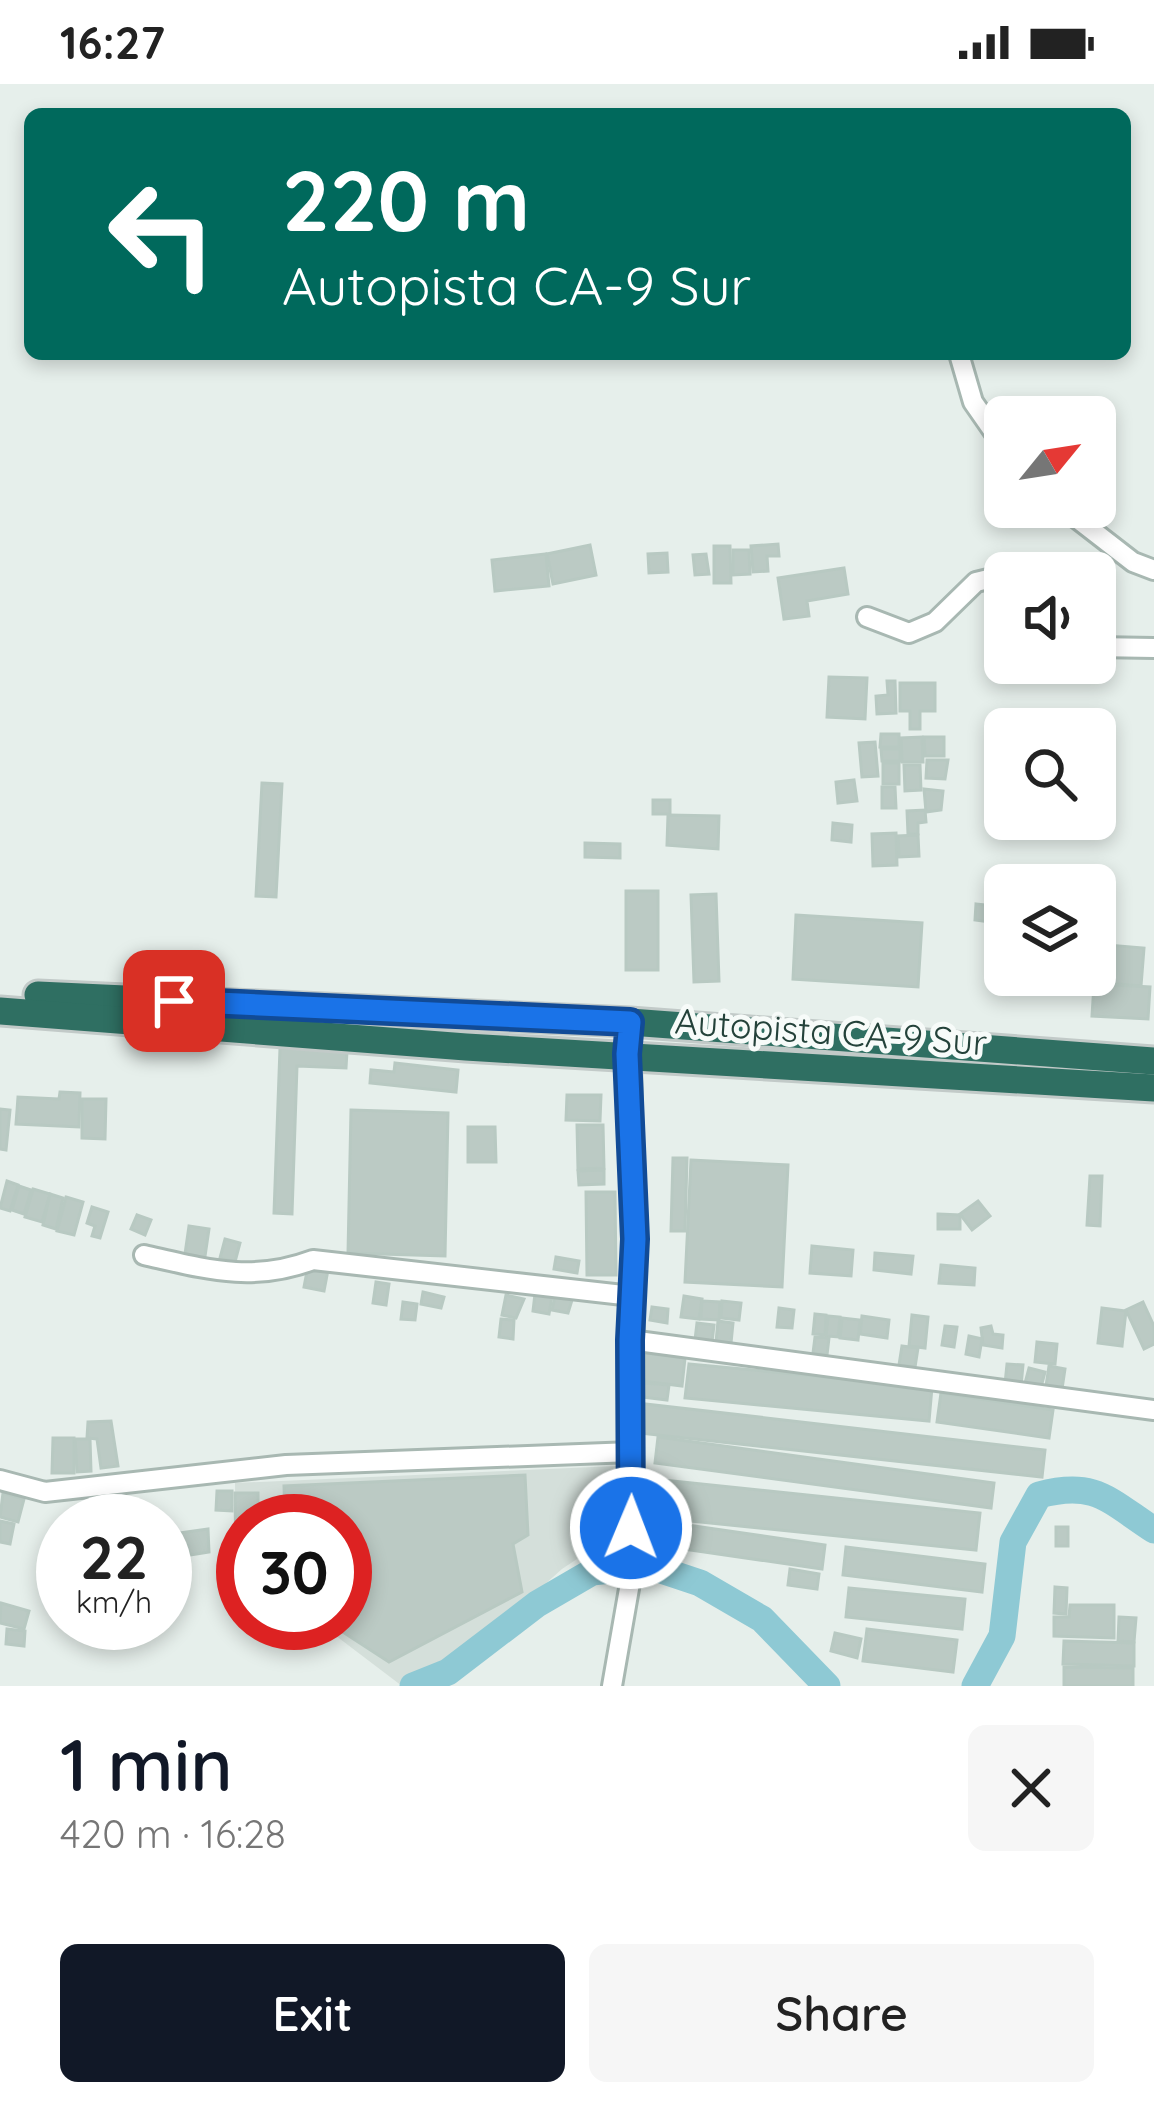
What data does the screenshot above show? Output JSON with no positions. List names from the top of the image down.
{
  "streets": {
    "highway": ["Autopista CA-9 Sur"]
  },
  "north": "top right",
  "page": {
    "status": "16:27",
    "turn": ["220 m", "Autopista CA-9 Sur"],
    "speed": "22 km/h",
    "limit": "30",
    "heading": ["1 min", "420 m · 16:28"],
    "buttons": ["Exit", "Share"]
  }
}
